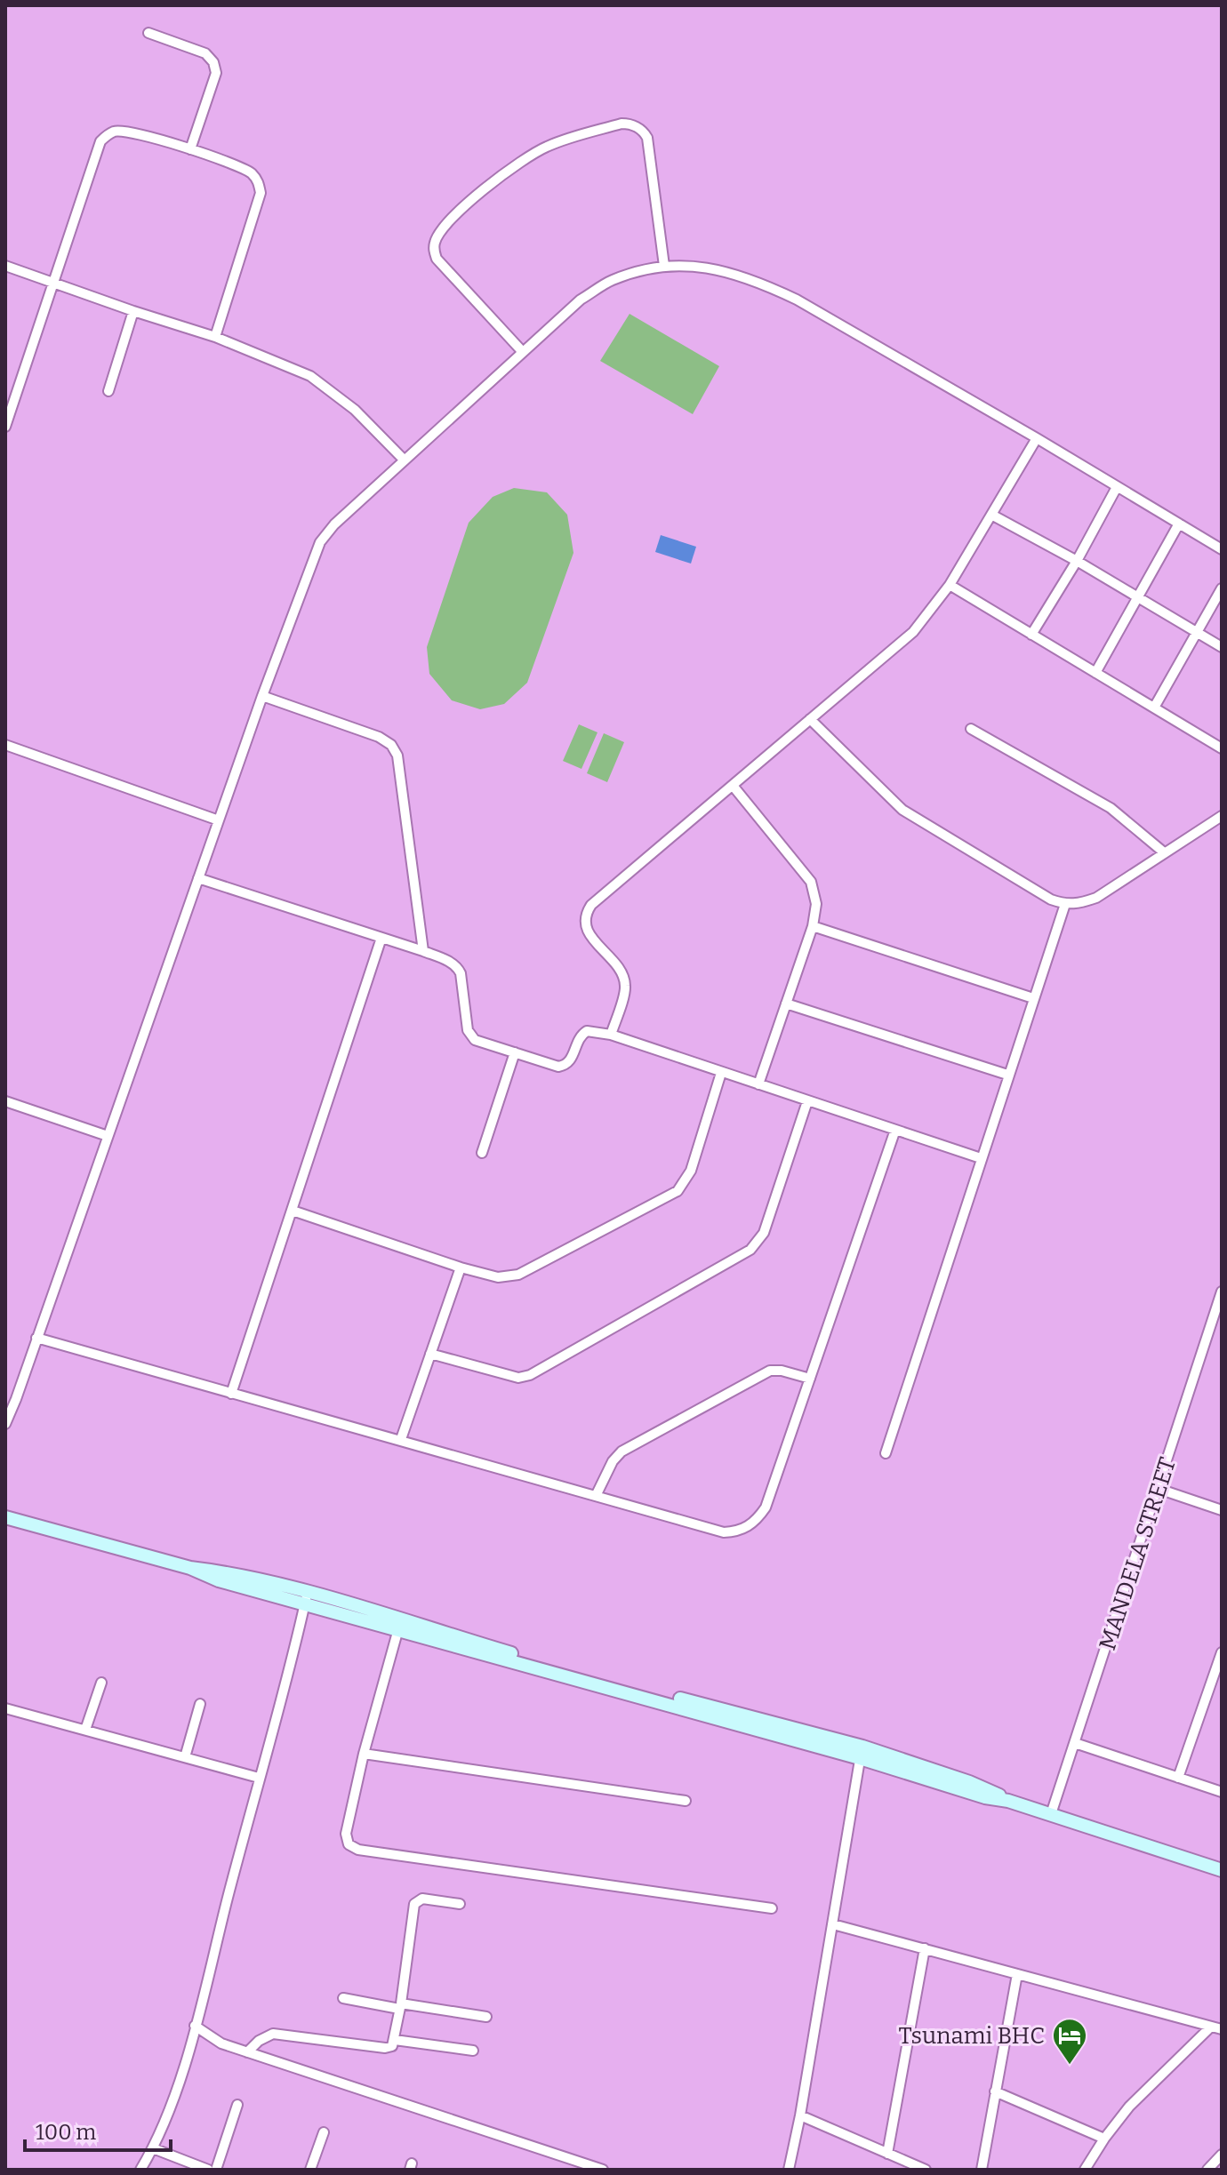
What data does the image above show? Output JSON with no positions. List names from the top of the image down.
{
  "streets": {
    "street": ["MANDELA STREET"]
  },
  "places": {
    "hotel": ["Tsunami BHC"]
  },
  "scale_bar": "100 m"
}
